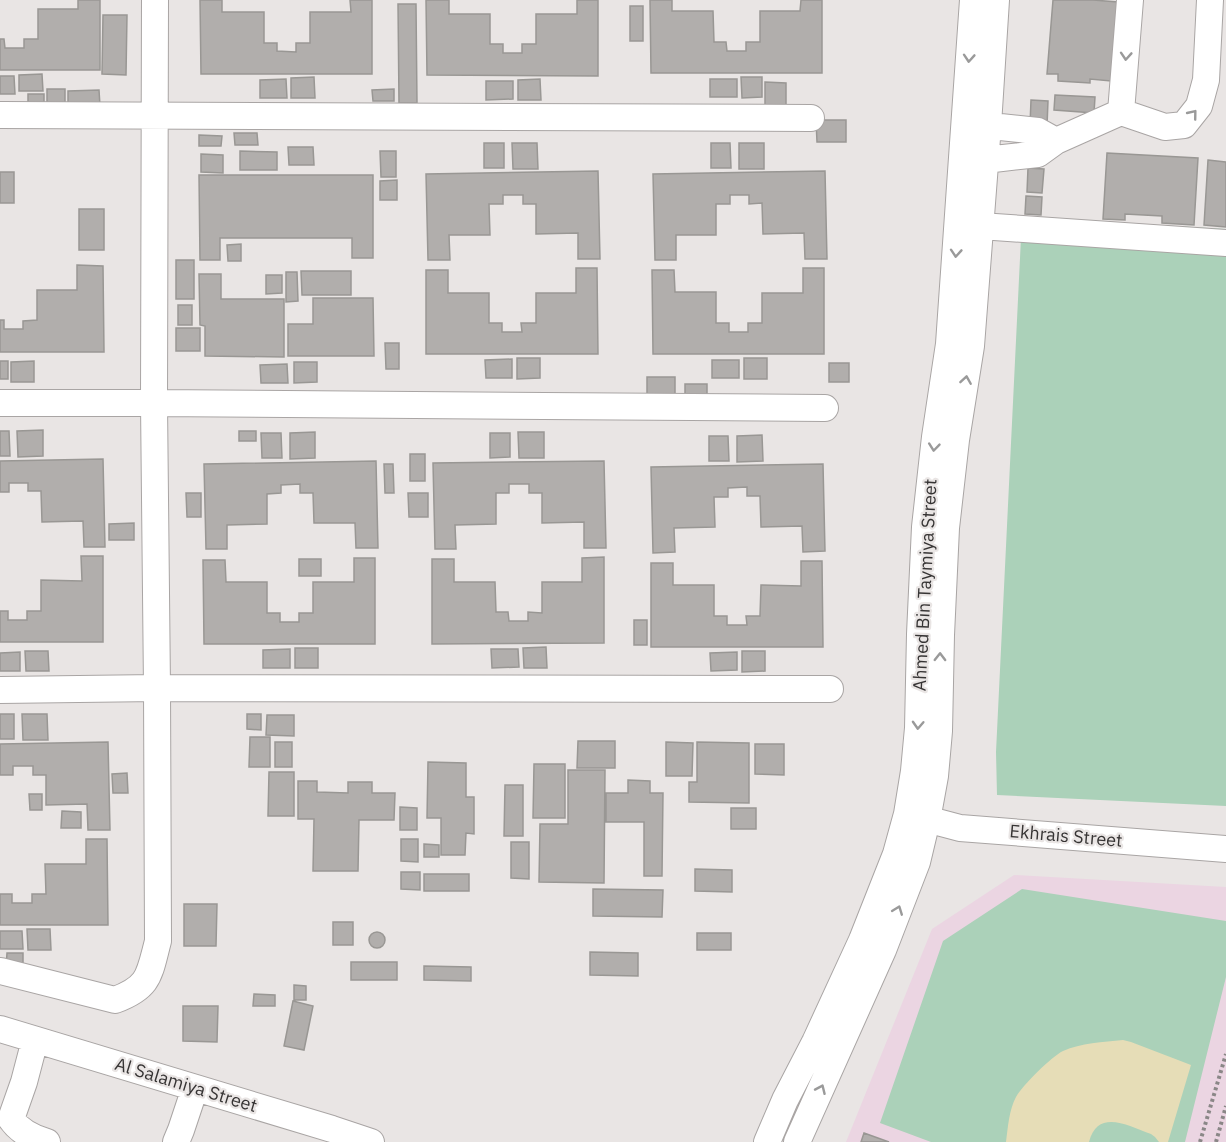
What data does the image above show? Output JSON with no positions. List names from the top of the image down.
{
  "streets": {
    "street": ["Ahmed Bin Taymiya Street", "Ekhrais Street", "Al Salamiya Street"]
  },
  "crossings": [
    ["Ahmed Bin Taymiya Street", "Ekhrais Street"]
  ]
}
